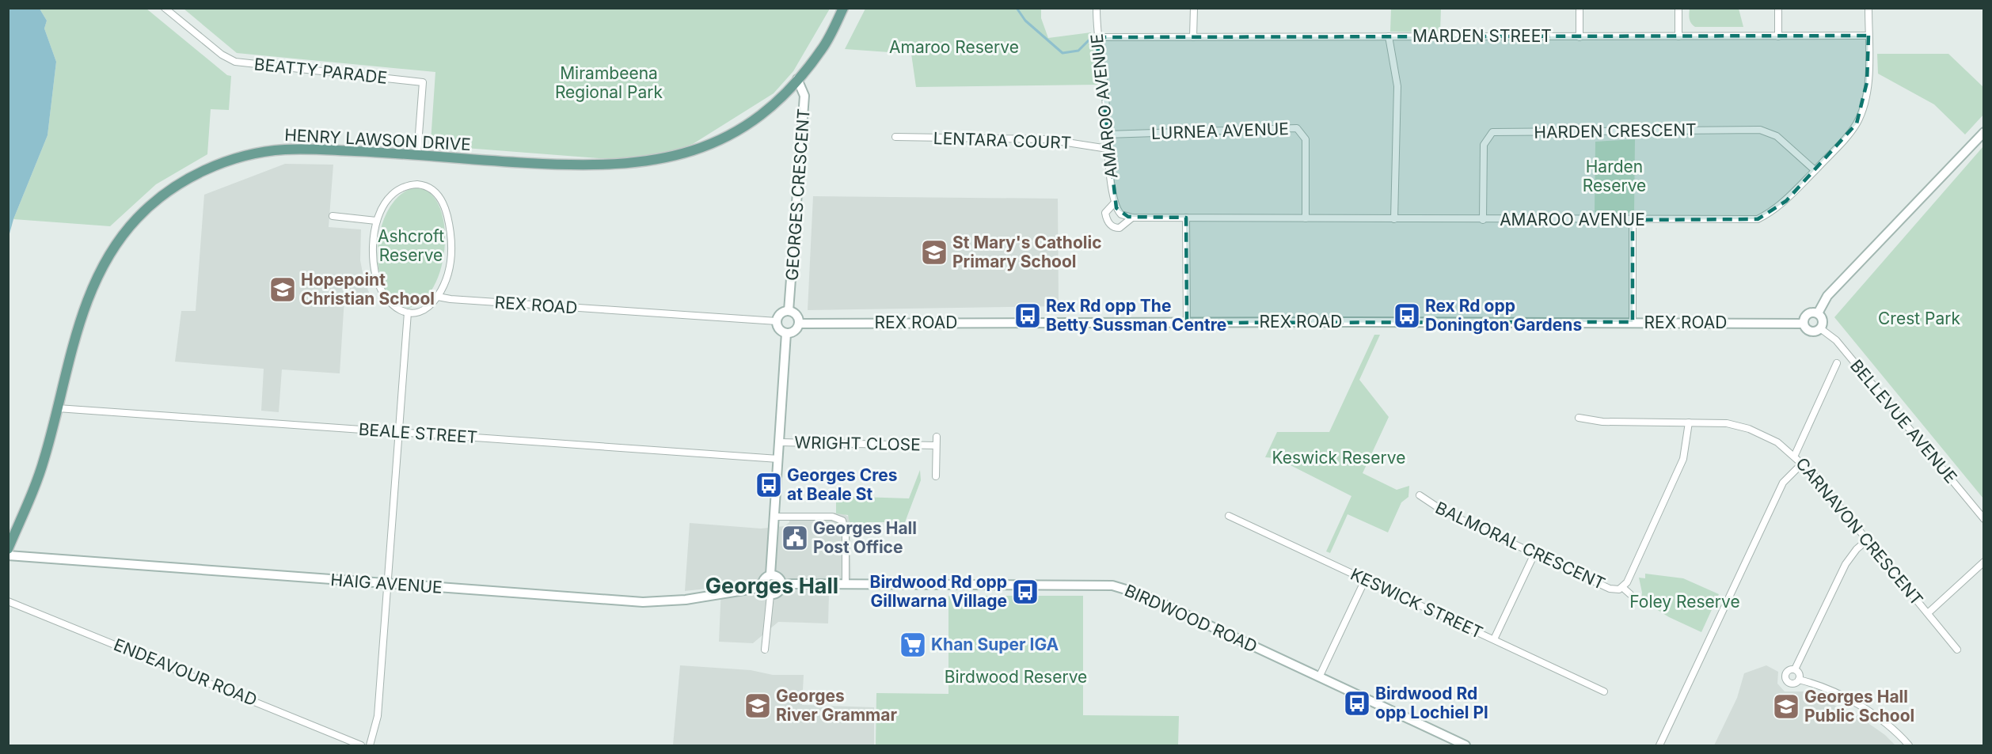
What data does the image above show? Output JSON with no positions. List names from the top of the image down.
{
  "streets": {
    "main road": ["HENRY LAWSON DRIVE"],
    "street": [
      "MARDEN STREET",
      "BEATTY PARADE",
      "AMAROO AVENUE",
      "LURNEA AVENUE",
      "HARDEN CRESCENT",
      "LENTARA COURT",
      "GEORGES CRESCENT",
      "REX ROAD",
      "BELLEVUE AVENUE",
      "BEALE STREET",
      "WRIGHT CLOSE",
      "CARNAVON CRESCENT",
      "BALMORAL CRESCENT",
      "HAIG AVENUE",
      "KESWICK STREET",
      "BIRDWOOD ROAD",
      "ENDEAVOUR ROAD"
    ]
  },
  "crossings": [
    ["MARDEN STREET", "AMAROO AVENUE"],
    ["BEATTY PARADE", "HENRY LAWSON DRIVE"],
    ["AMAROO AVENUE", "LURNEA AVENUE"],
    ["AMAROO AVENUE", "HARDEN CRESCENT"],
    ["AMAROO AVENUE", "LENTARA COURT"],
    ["HENRY LAWSON DRIVE", "GEORGES CRESCENT"],
    ["HENRY LAWSON DRIVE", "BEALE STREET"],
    ["GEORGES CRESCENT", "REX ROAD"],
    ["REX ROAD", "BELLEVUE AVENUE"],
    ["CARNAVON CRESCENT", "BALMORAL CRESCENT"],
    ["HAIG AVENUE", "BIRDWOOD ROAD"]
  ],
  "districts": ["Georges Hall"],
  "parks": [
    "Amaroo Reserve",
    "Mirambeena Regional Park",
    "Harden Reserve",
    "Ashcroft Reserve",
    "Crest Park",
    "Keswick Reserve",
    "Foley Reserve",
    "Birdwood Reserve"
  ],
  "places": {
    "school or university": [
      "St Mary's Catholic Primary School",
      "Hopepoint Christian School",
      "Georges River Grammar",
      "Georges Hall Public School"
    ],
    "bus stop": [
      "Rex Rd opp The Betty Sussman Centre",
      "Rex Rd opp Donington Gardens",
      "Georges Cres at Beale St",
      "Birdwood Rd opp Gillwarna Village",
      "Birdwood Rd opp Lochiel Pl"
    ],
    "public building": ["Georges Hall Post Office"],
    "supermarket": ["Khan Super IGA"]
  }
}
